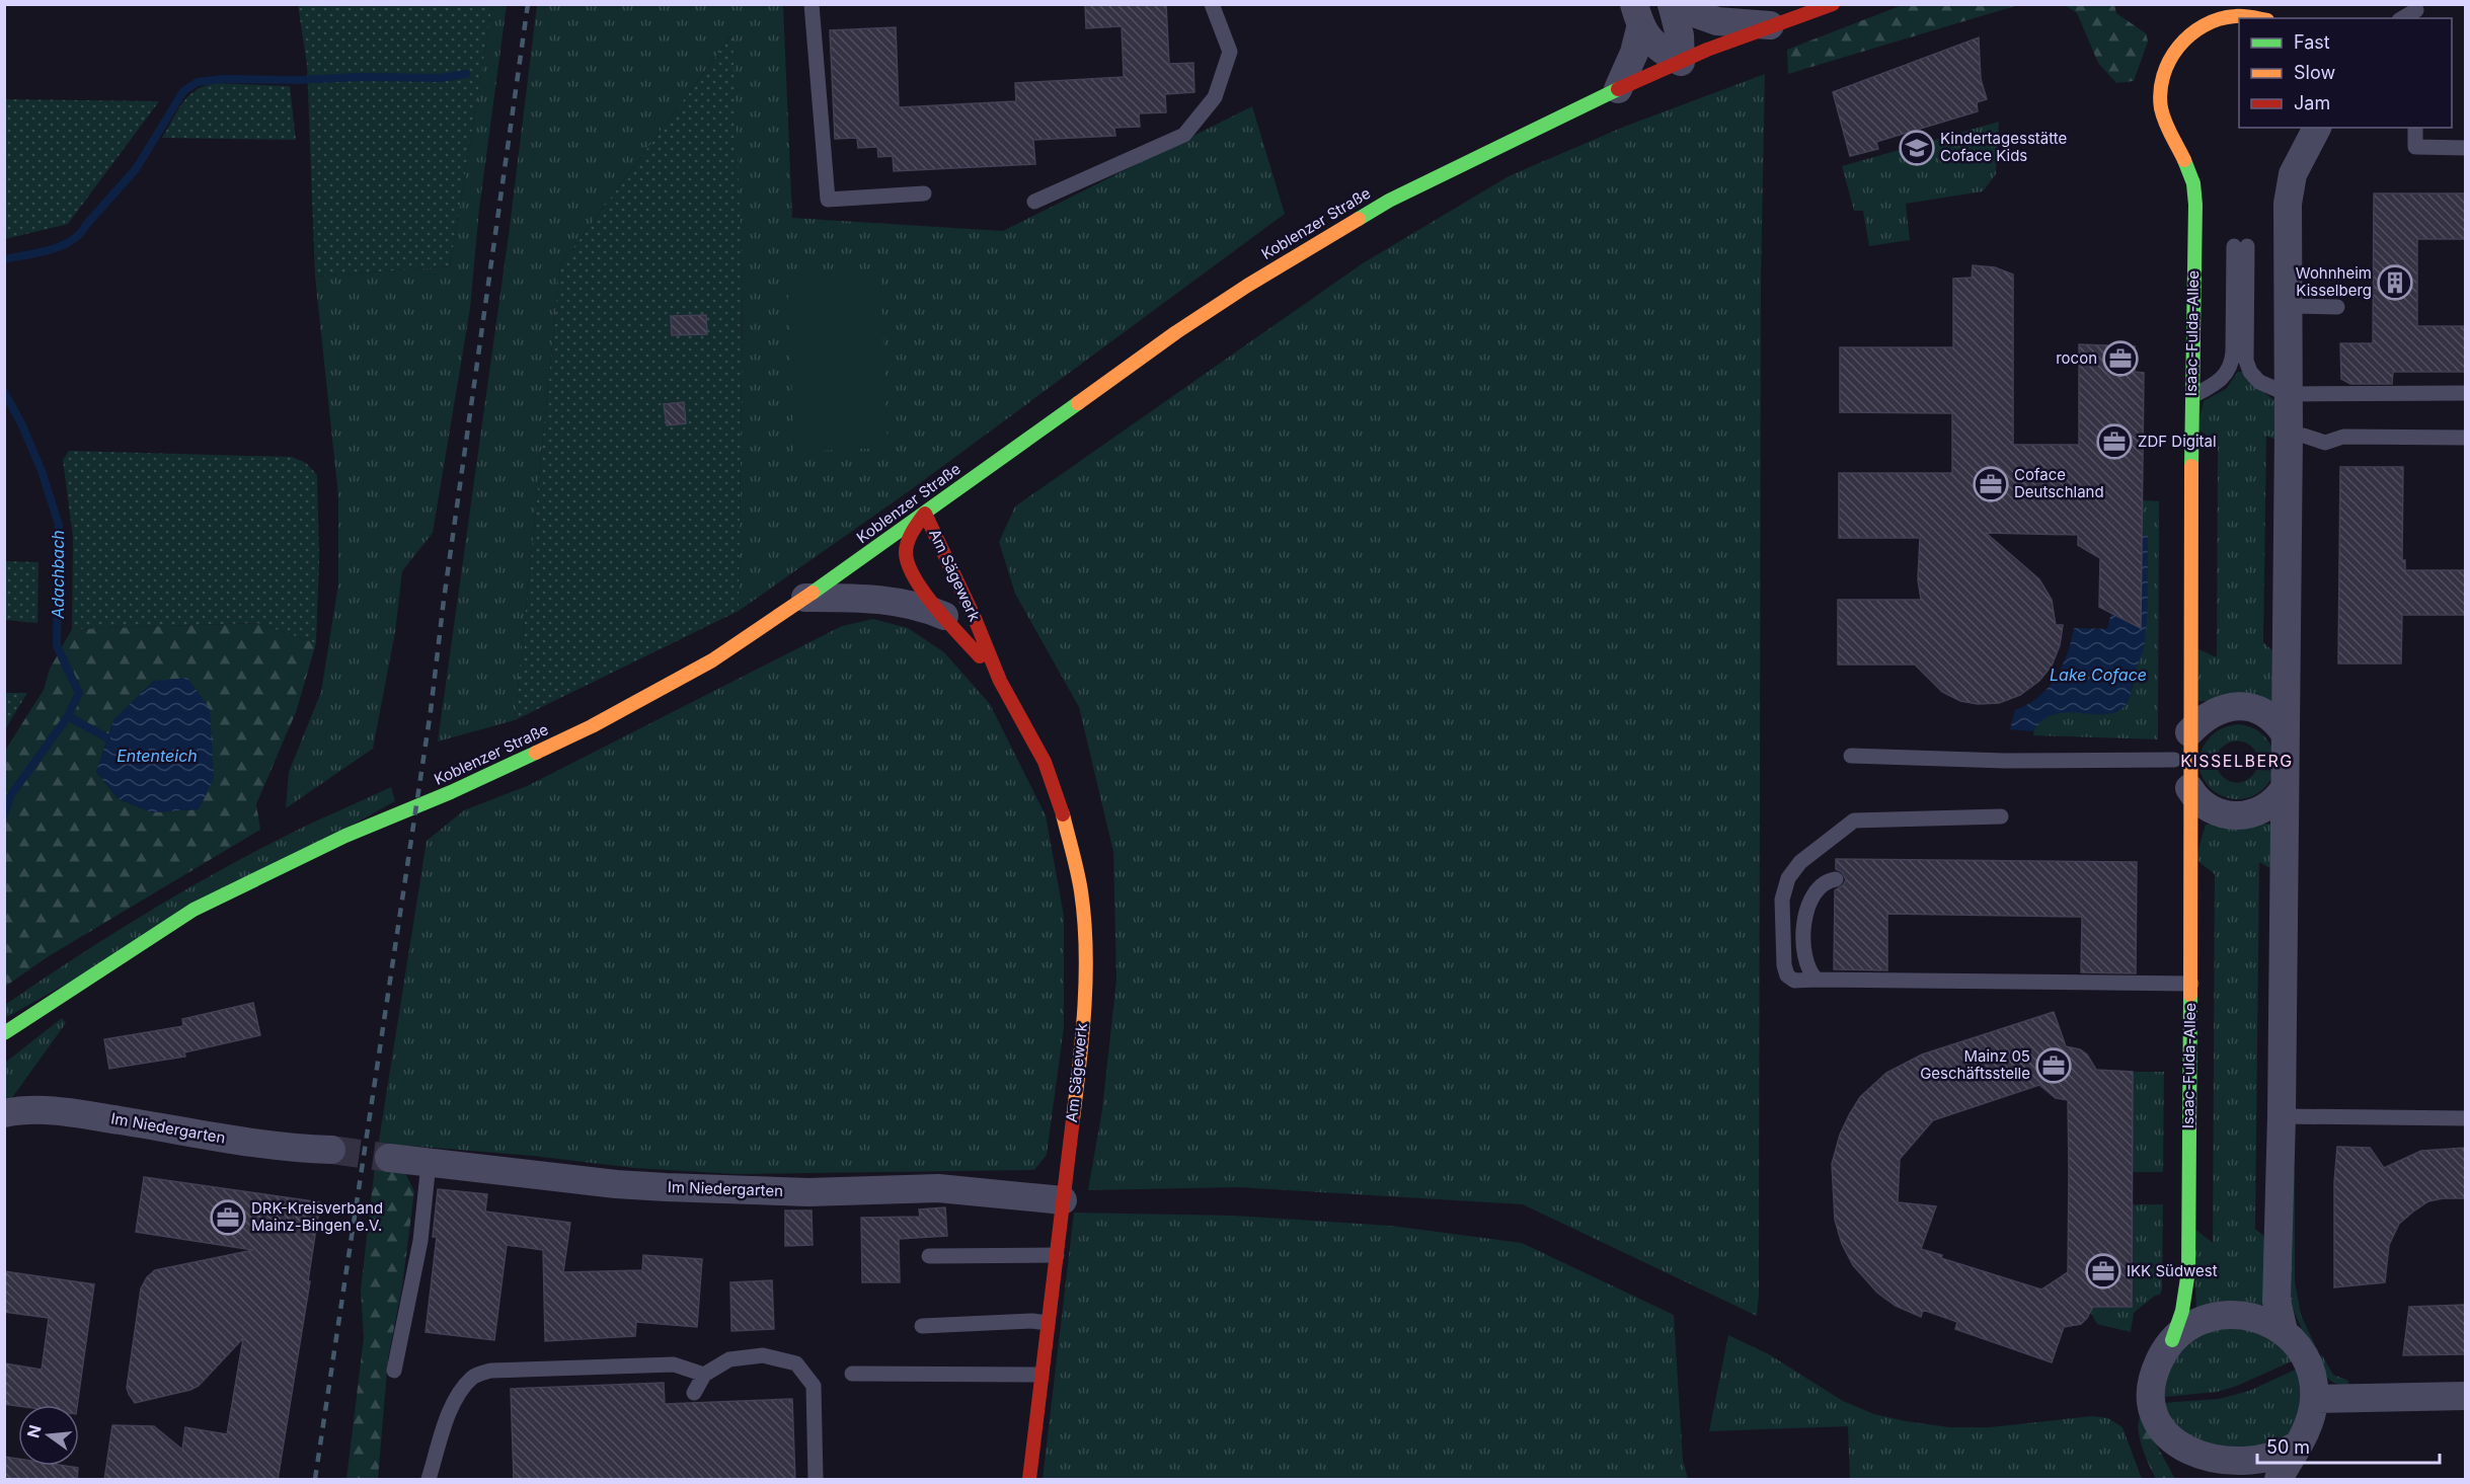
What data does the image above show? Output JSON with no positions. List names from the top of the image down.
{
  "streets": {
    "street": [
      "Koblenzer Straße",
      "Isaac-Fulda-Allee",
      "Am Sägewerk",
      "Im Niedergarten"
    ]
  },
  "crossings": [
    ["Koblenzer Straße", "Am Sägewerk"],
    ["Am Sägewerk", "Im Niedergarten"]
  ],
  "districts": ["KISSELBERG"],
  "water": ["Adachbach", "Lake Coface", "Ententeich"],
  "places": {
    "school or university": ["Kindertagesstätte Coface Kids"],
    "building": ["Wohnheim Kisselberg"],
    "office": [
      "rocon",
      "ZDF Digital",
      "Coface Deutschland",
      "Mainz 05 Geschäftsstelle",
      "DRK-Kreisverband Mainz-Bingen e.V.",
      "IKK Südwest"
    ]
  },
  "legend": ["Fast", "Slow", "Jam"],
  "scale_bar": "50 m",
  "north": "left"
}
